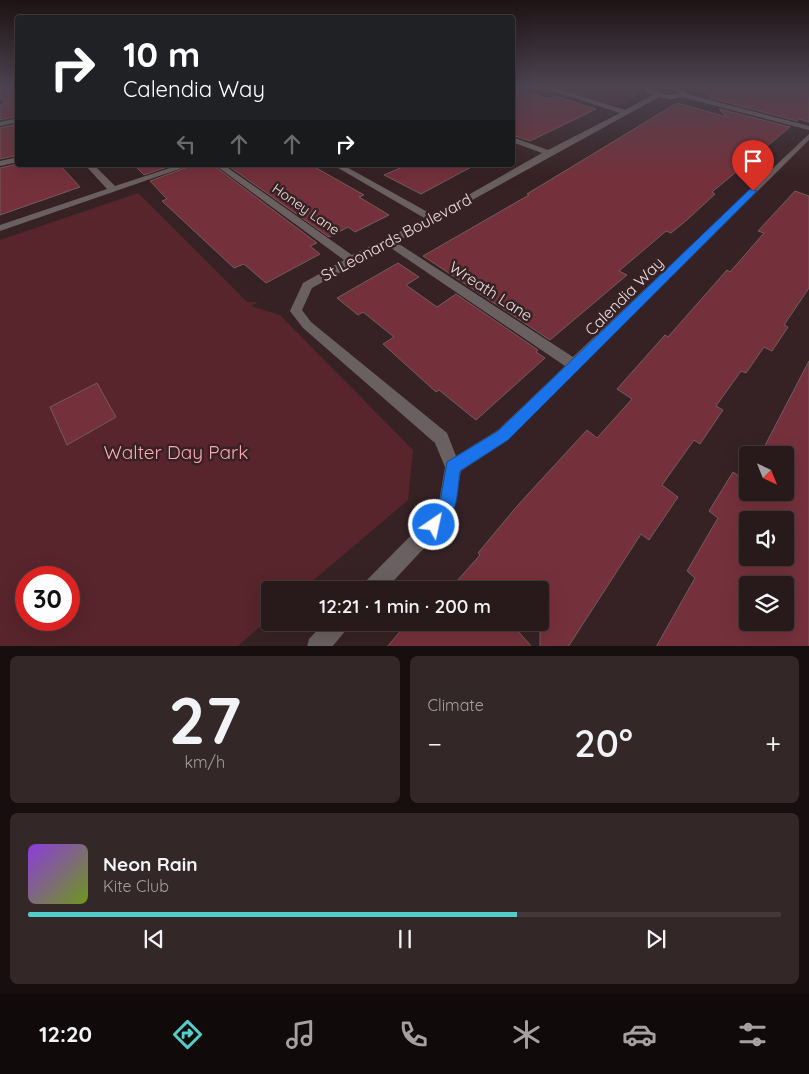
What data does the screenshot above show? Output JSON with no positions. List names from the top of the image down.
{
  "streets": {
    "street": [
      "Honey Lane",
      "St Leonards Boulevard",
      "Wreath Lane",
      "Calendia Way"
    ]
  },
  "crossings": [
    ["Honey Lane", "St Leonards Boulevard"],
    ["St Leonards Boulevard", "Wreath Lane"],
    ["St Leonards Boulevard", "Calendia Way"],
    ["Wreath Lane", "Calendia Way"]
  ],
  "parks": ["Walter Day Park"],
  "north": "bottom right",
  "page": {
    "turn": ["10 m", "Calendia Way"],
    "limit": "30",
    "trip": "12:21 · 1 min · 200 m",
    "tile": [
      ["27", "km/h"],
      "Climate"
    ],
    "heat": ["−", "20°", "+"],
    "song": ["Neon Rain", "Kite Club"],
    "tabs": "12:20"
  }
}
